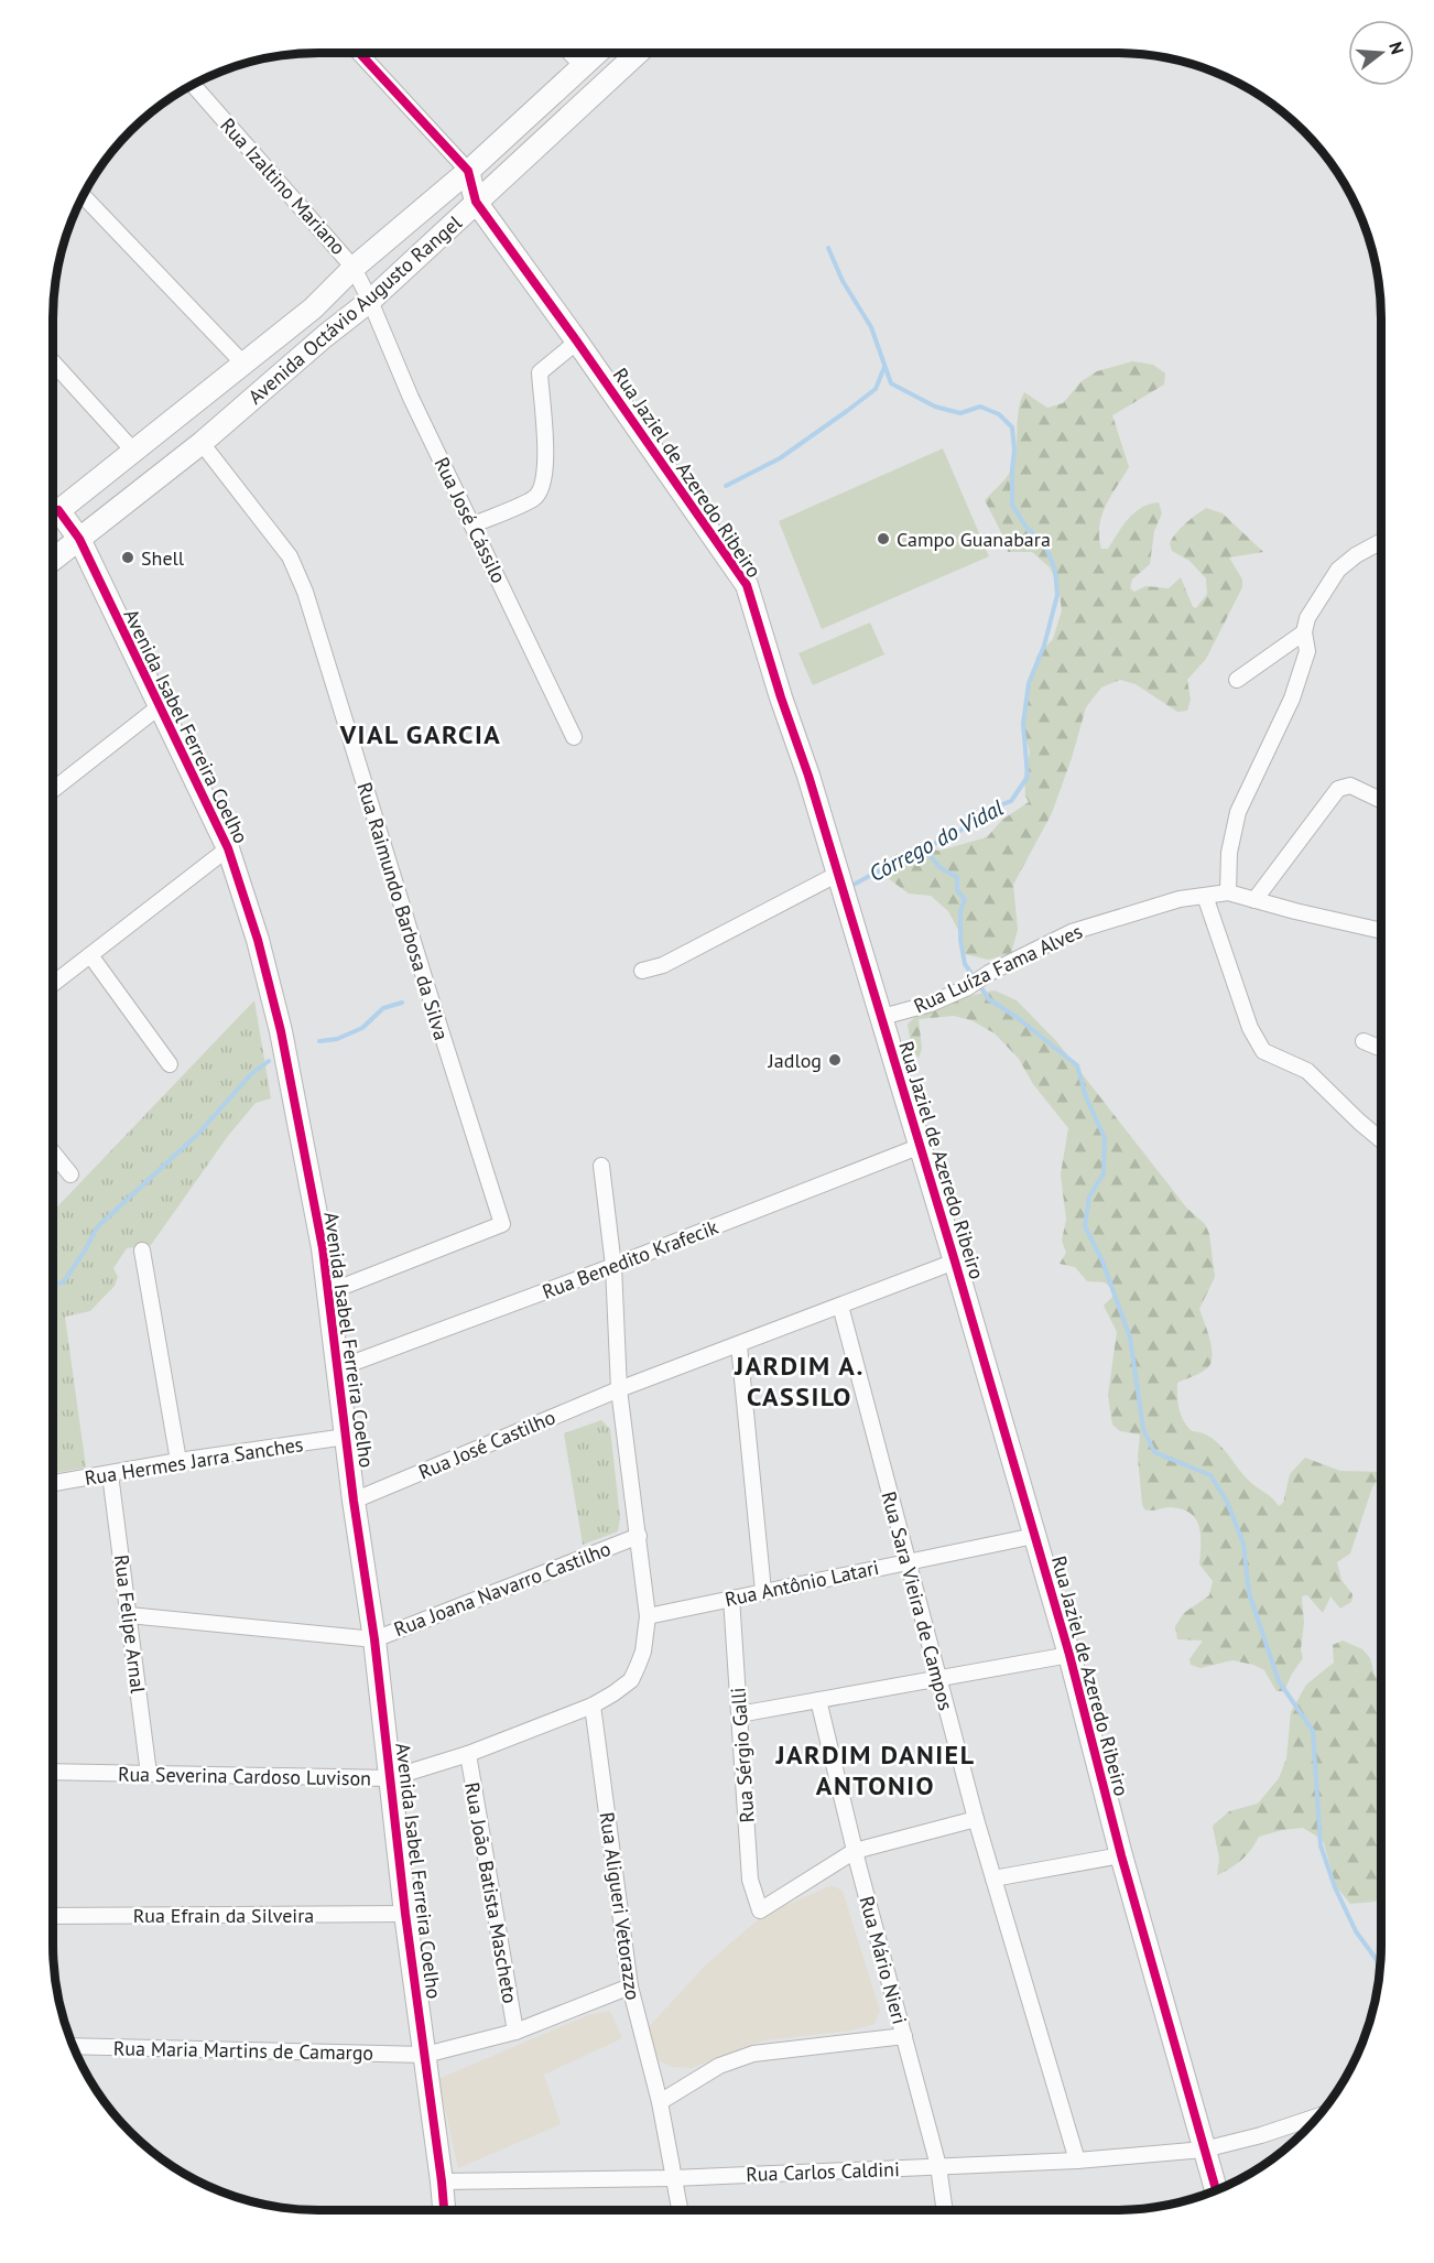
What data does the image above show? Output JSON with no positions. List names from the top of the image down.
{
  "streets": {
    "street": [
      "Rua Izaltino Mariano",
      "Avenida Octávio Augusto Rangel",
      "Rua Jaziel de Azeredo Ribeiro",
      "Rua José Cássilo",
      "Avenida Isabel Ferreira Coelho",
      "Rua Raimundo Barbosa da Silva",
      "Rua Luíza Fama Alves",
      "Rua Benedito Krafecik",
      "Rua José Castilho",
      "Rua Hermes Jarra Sanches",
      "Rua Antônio Latari",
      "Rua Joana Navarro Castilho",
      "Rua Sara Vieira de Campos",
      "Rua Felipe Arnal",
      "Rua Sérgio Galli",
      "Rua Severina Cardoso Luvison",
      "Rua João Batista Mascheto",
      "Rua Aligueri Vetorazzo",
      "Rua Efrain da Silveira",
      "Rua Mário Nieri",
      "Rua Maria Martins de Camargo",
      "Rua Carlos Caldini"
    ]
  },
  "crossings": [
    ["Rua Izaltino Mariano", "Avenida Octávio Augusto Rangel"],
    ["Rua Izaltino Mariano", "Rua José Cássilo"],
    ["Avenida Octávio Augusto Rangel", "Rua Jaziel de Azeredo Ribeiro"],
    ["Avenida Octávio Augusto Rangel", "Rua José Cássilo"],
    ["Avenida Octávio Augusto Rangel", "Avenida Isabel Ferreira Coelho"],
    ["Avenida Octávio Augusto Rangel", "Rua Raimundo Barbosa da Silva"],
    ["Rua Jaziel de Azeredo Ribeiro", "Rua Luíza Fama Alves"],
    ["Rua Jaziel de Azeredo Ribeiro", "Rua Benedito Krafecik"],
    ["Rua Jaziel de Azeredo Ribeiro", "Rua José Castilho"],
    ["Rua Jaziel de Azeredo Ribeiro", "Rua Antônio Latari"],
    ["Rua Jaziel de Azeredo Ribeiro", "Rua Carlos Caldini"],
    ["Avenida Isabel Ferreira Coelho", "Rua Raimundo Barbosa da Silva"],
    ["Avenida Isabel Ferreira Coelho", "Rua Benedito Krafecik"],
    ["Avenida Isabel Ferreira Coelho", "Rua José Castilho"],
    ["Avenida Isabel Ferreira Coelho", "Rua Hermes Jarra Sanches"],
    ["Avenida Isabel Ferreira Coelho", "Rua Joana Navarro Castilho"],
    ["Avenida Isabel Ferreira Coelho", "Rua Severina Cardoso Luvison"],
    ["Avenida Isabel Ferreira Coelho", "Rua Efrain da Silveira"],
    ["Avenida Isabel Ferreira Coelho", "Rua Maria Martins de Camargo"],
    ["Avenida Isabel Ferreira Coelho", "Rua Carlos Caldini"],
    ["Rua Benedito Krafecik", "Rua Severina Cardoso Luvison"],
    ["Rua José Castilho", "Rua Sara Vieira de Campos"],
    ["Rua José Castilho", "Rua Severina Cardoso Luvison"],
    ["Rua Hermes Jarra Sanches", "Rua Felipe Arnal"],
    ["Rua Antônio Latari", "Rua Sara Vieira de Campos"],
    ["Rua Antônio Latari", "Rua Sérgio Galli"],
    ["Rua Antônio Latari", "Rua Severina Cardoso Luvison"],
    ["Rua Joana Navarro Castilho", "Rua Felipe Arnal"],
    ["Rua Joana Navarro Castilho", "Rua Severina Cardoso Luvison"],
    ["Rua Sara Vieira de Campos", "Rua Carlos Caldini"],
    ["Rua Felipe Arnal", "Rua Severina Cardoso Luvison"],
    ["Rua Sérgio Galli", "Rua Mário Nieri"],
    ["Rua Severina Cardoso Luvison", "Rua João Batista Mascheto"],
    ["Rua Severina Cardoso Luvison", "Rua Aligueri Vetorazzo"],
    ["Rua João Batista Mascheto", "Rua Maria Martins de Camargo"],
    ["Rua Aligueri Vetorazzo", "Rua Maria Martins de Camargo"],
    ["Rua Aligueri Vetorazzo", "Rua Carlos Caldini"],
    ["Rua Mário Nieri", "Rua Carlos Caldini"]
  ],
  "districts": ["VIAL GARCIA", "JARDIM A. CASSILO", "JARDIM DANIEL ANTONIO"],
  "water": ["Córrego do Vidal"],
  "places": ["Campo Guanabara", "Shell", "Jadlog"],
  "north": "right"
}
